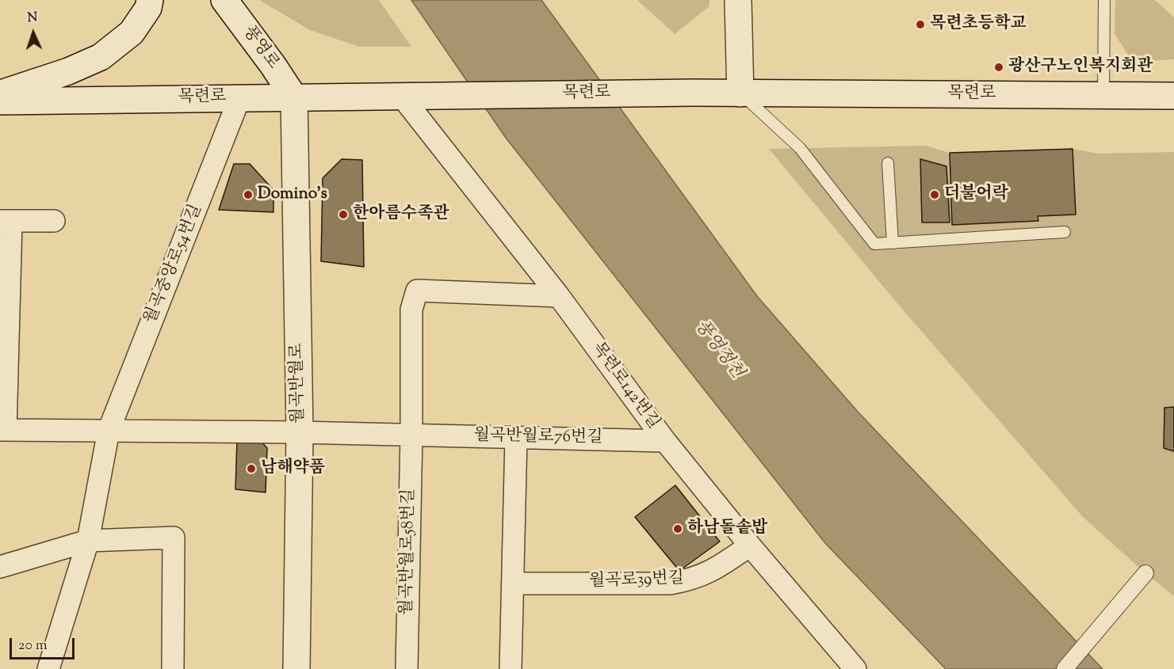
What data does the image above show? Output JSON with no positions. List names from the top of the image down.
{
  "streets": {
    "main road": ["풍영로", "목련로", "월곡반월로"],
    "street": [
      "월곡중앙로54번길",
      "목련로142번길",
      "월곡반월로76번길",
      "월곡반월로58번길",
      "월곡로39번길"
    ]
  },
  "crossings": [
    ["풍영로", "목련로"],
    ["풍영로", "월곡반월로"],
    ["목련로", "월곡중앙로54번길"],
    ["목련로", "월곡반월로"],
    ["목련로", "목련로142번길"],
    ["월곡반월로", "월곡반월로76번길"],
    ["목련로142번길", "월곡반월로76번길"],
    ["목련로142번길", "월곡로39번길"],
    ["월곡반월로76번길", "월곡반월로58번길"]
  ],
  "water": ["풍영정천"],
  "places": [
    "목련초등학교",
    "광산구노인복지회관",
    "Domino's",
    "더불어락",
    "한아름수족관",
    "남해약품",
    "하남돌솥밥"
  ],
  "scale_bar": "20 m",
  "north": "top"
}
